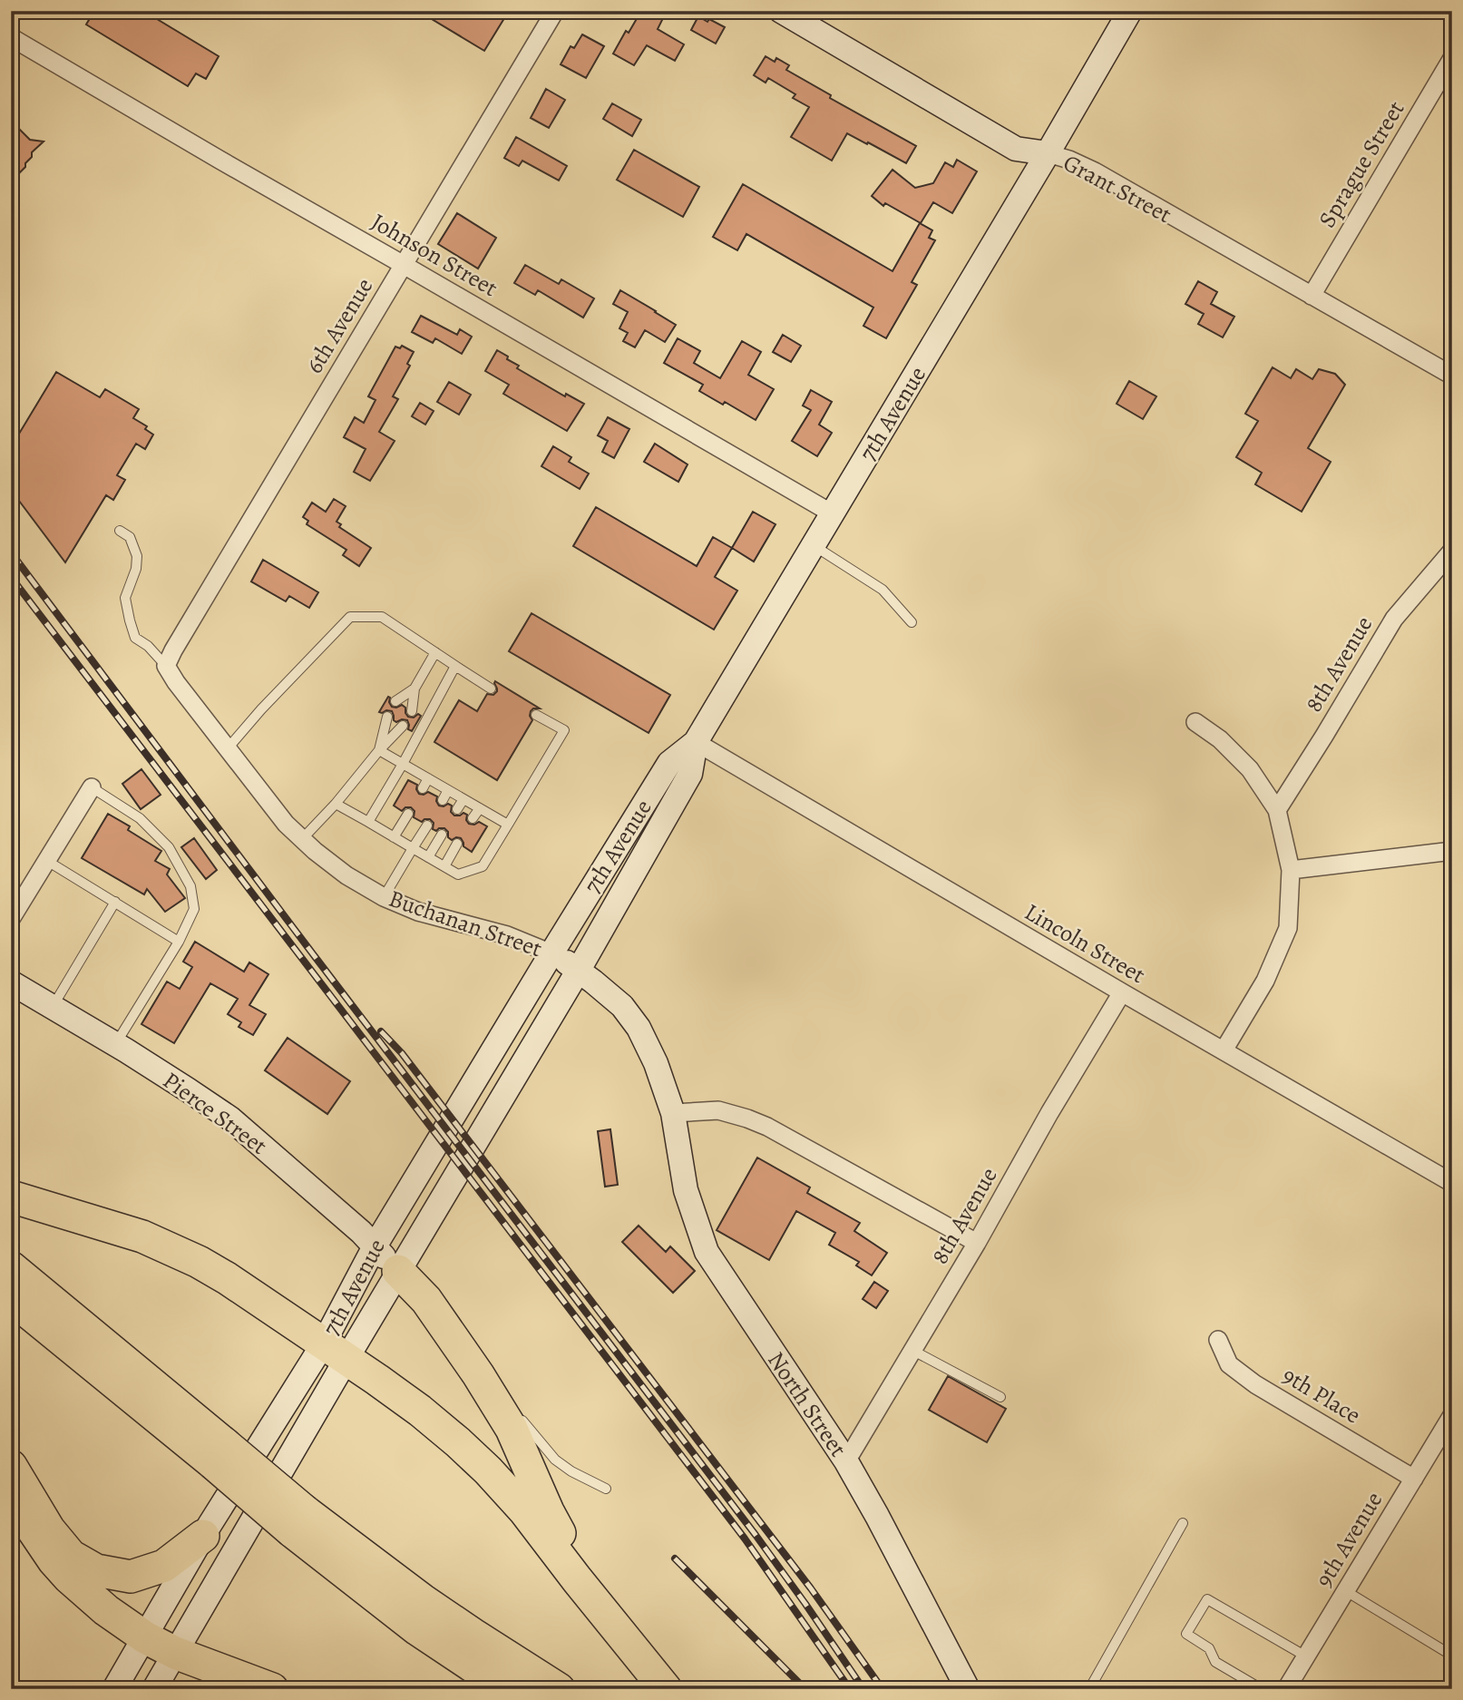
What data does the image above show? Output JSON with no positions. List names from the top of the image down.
{
  "streets": {
    "street": [
      "Sprague Street",
      "Grant Street",
      "Johnson Street",
      "6th Avenue",
      "7th Avenue",
      "8th Avenue",
      "Buchanan Street",
      "Lincoln Street",
      "Pierce Street",
      "9th Place",
      "North Street",
      "9th Avenue"
    ]
  },
  "crossings": [
    ["Sprague Street", "Grant Street"],
    ["Grant Street", "7th Avenue"],
    ["Johnson Street", "6th Avenue"],
    ["Johnson Street", "7th Avenue"],
    ["6th Avenue", "Buchanan Street"],
    ["7th Avenue", "Buchanan Street"],
    ["7th Avenue", "Lincoln Street"],
    ["7th Avenue", "Pierce Street"],
    ["8th Avenue", "Lincoln Street"],
    ["8th Avenue", "North Street"],
    ["Buchanan Street", "North Street"],
    ["9th Place", "9th Avenue"]
  ]
}
